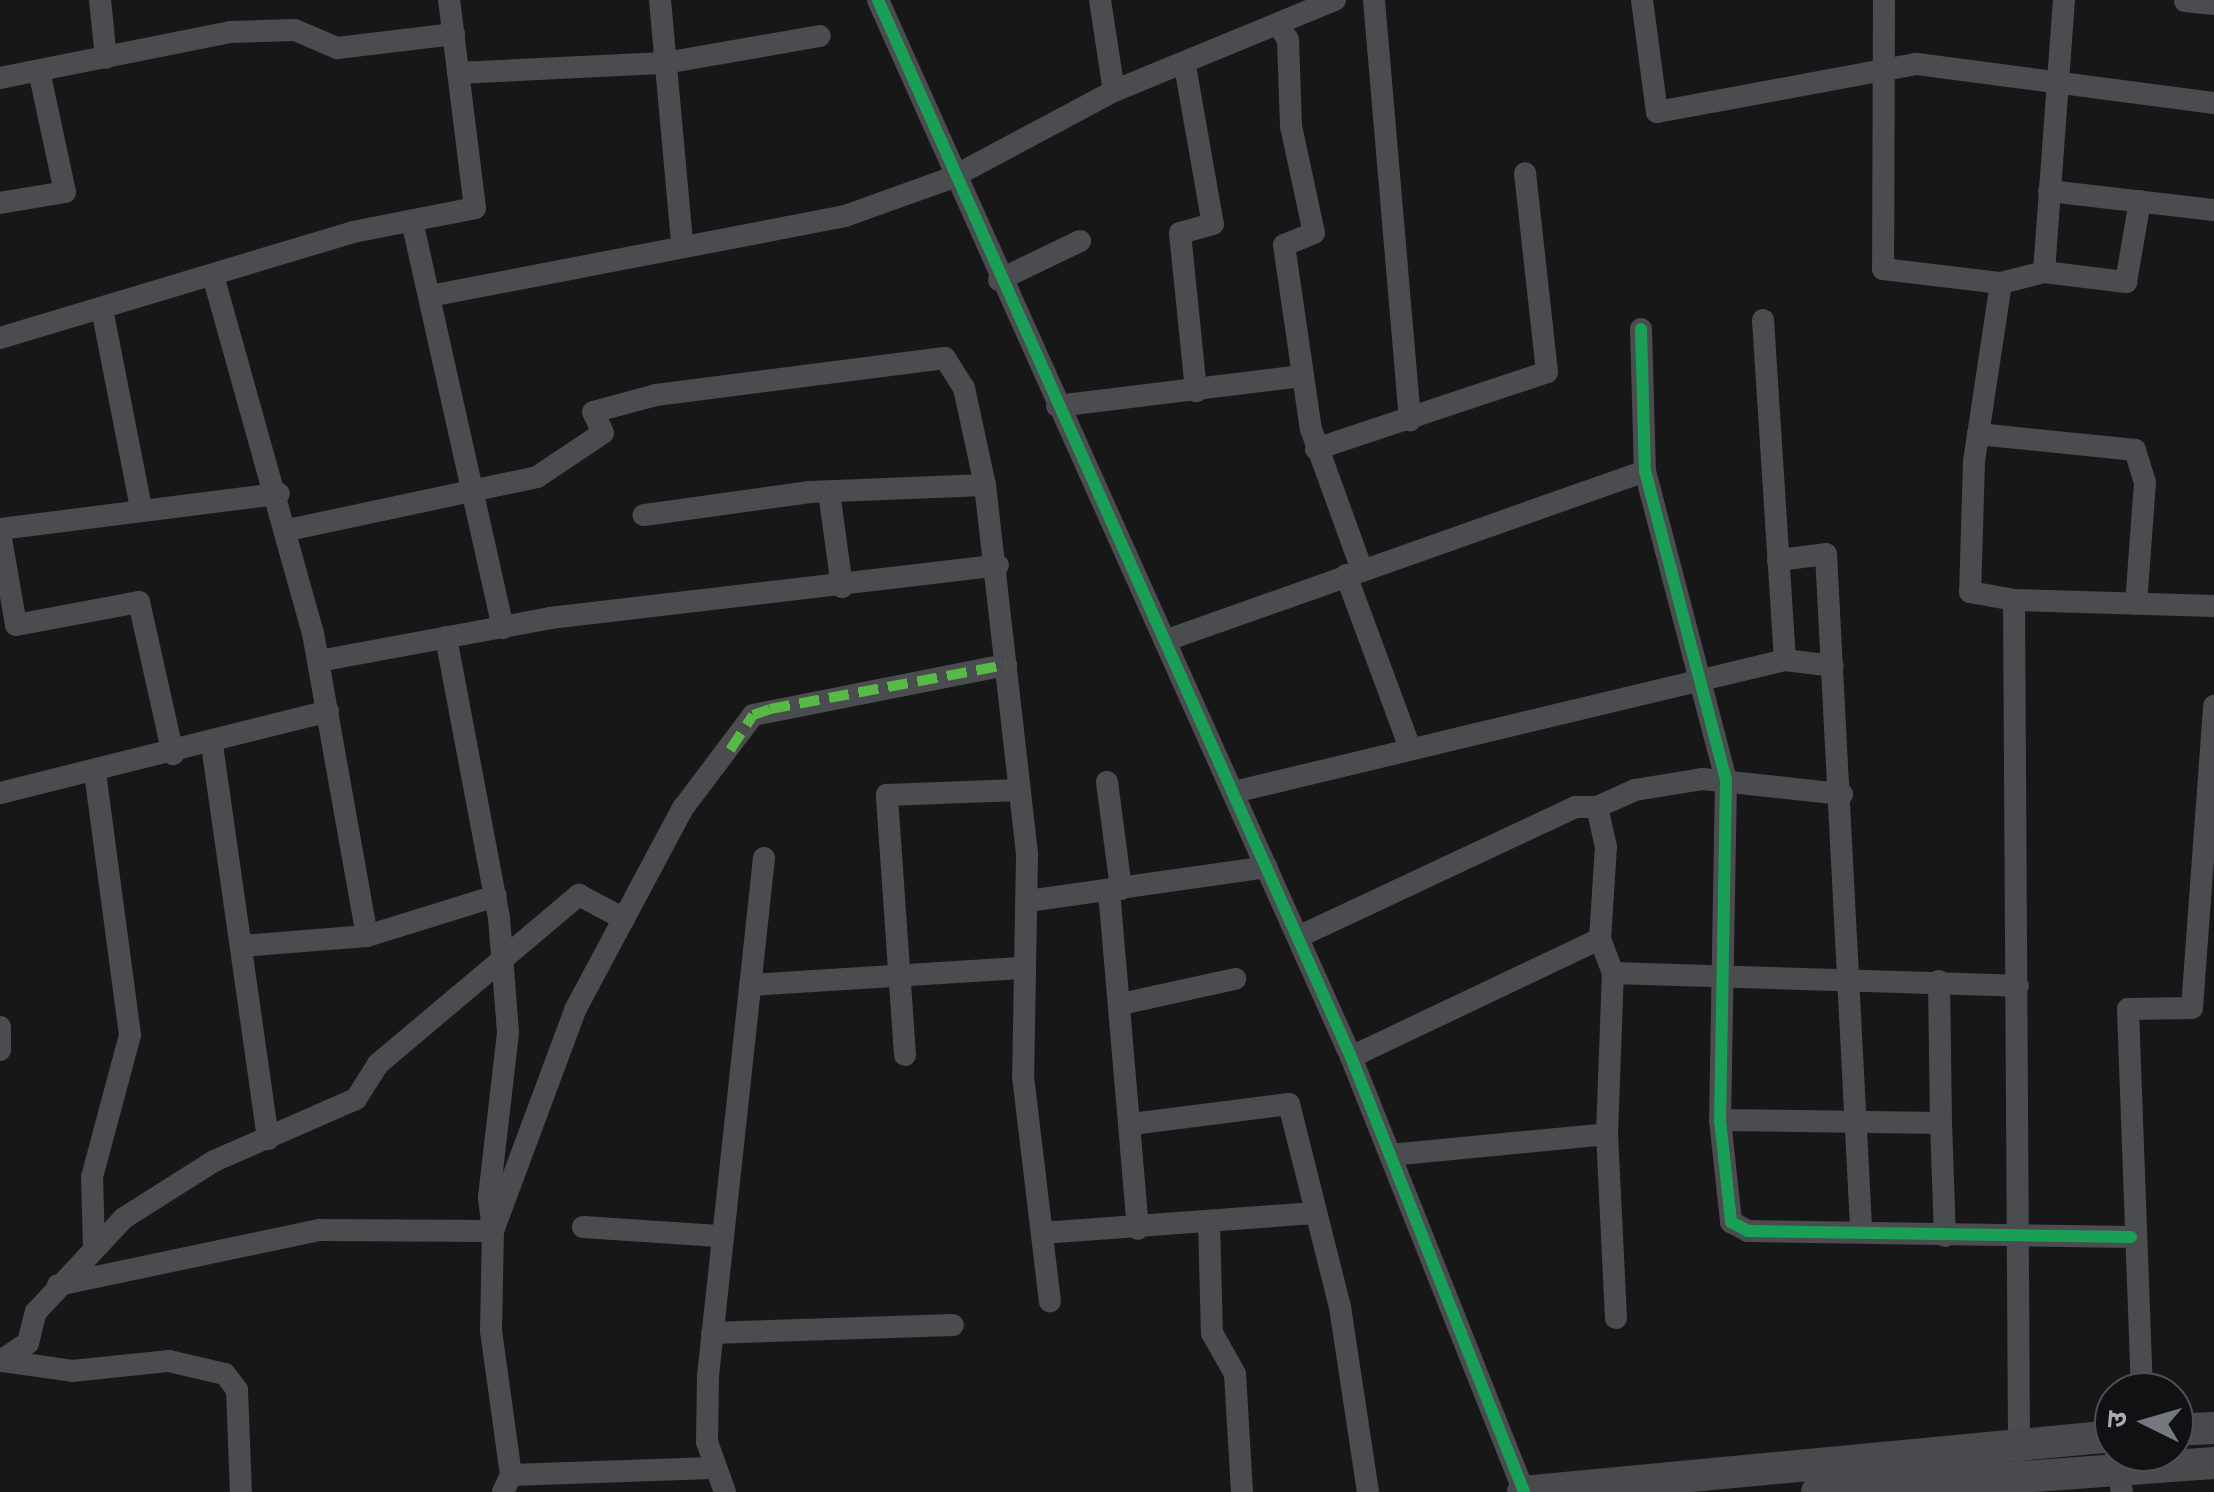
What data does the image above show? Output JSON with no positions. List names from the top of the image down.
{
  "north": "left"
}
